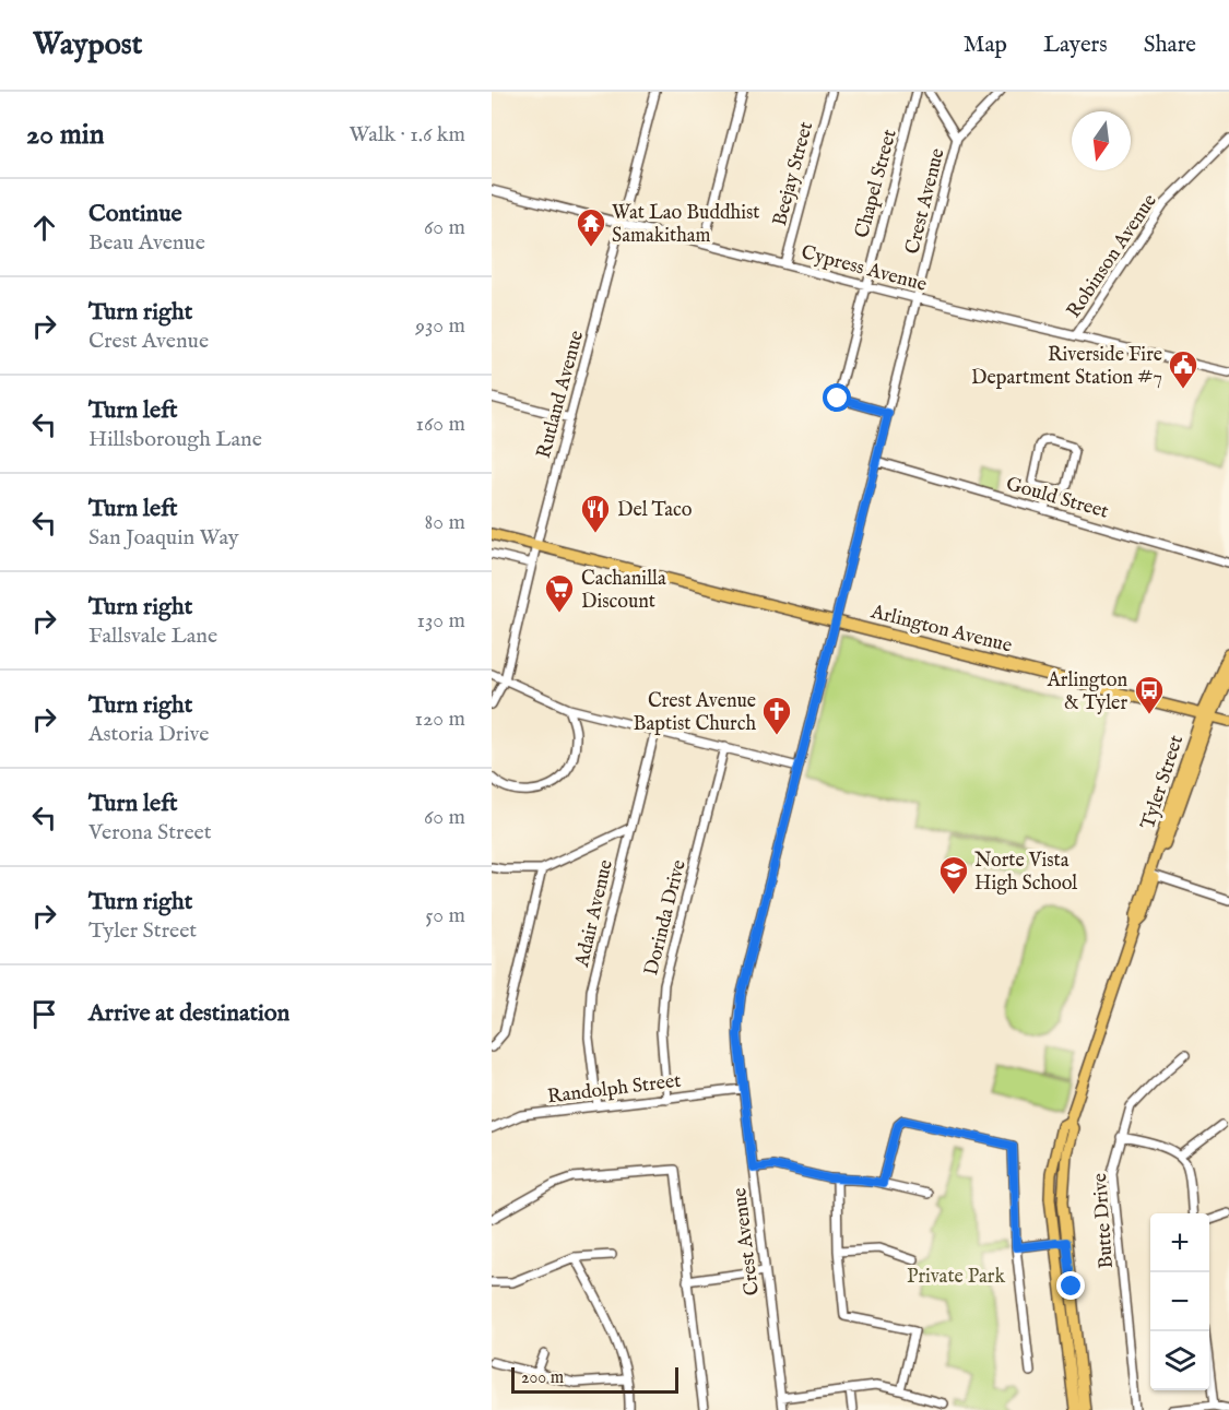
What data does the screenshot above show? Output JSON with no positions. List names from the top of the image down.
{
  "streets": {
    "main road": ["Arlington Avenue", "Tyler Street"],
    "street": [
      "Beejay Street",
      "Chapel Street",
      "Crest Avenue",
      "Robinson Avenue",
      "Cypress Avenue",
      "Rutland Avenue",
      "Gould Street",
      "Adair Avenue",
      "Dorinda Drive",
      "Randolph Street",
      "Butte Drive"
    ]
  },
  "crossings": [
    ["Beejay Street", "Cypress Avenue"],
    ["Chapel Street", "Crest Avenue"],
    ["Chapel Street", "Cypress Avenue"],
    ["Crest Avenue", "Cypress Avenue"],
    ["Crest Avenue", "Gould Street"],
    ["Crest Avenue", "Arlington Avenue"],
    ["Crest Avenue", "Randolph Street"],
    ["Robinson Avenue", "Cypress Avenue"],
    ["Cypress Avenue", "Rutland Avenue"],
    ["Rutland Avenue", "Arlington Avenue"],
    ["Arlington Avenue", "Tyler Street"],
    ["Adair Avenue", "Randolph Street"],
    ["Dorinda Drive", "Randolph Street"]
  ],
  "parks": ["Private Park"],
  "places": {
    "temple": ["Wat Lao Buddhist Samakitham"],
    "public building": ["Riverside Fire Department Station #7"],
    "restaurant": ["Del Taco"],
    "supermarket": ["Cachanilla Discount"],
    "bus stop": ["Arlington & Tyler"],
    "church": ["Crest Avenue Baptist Church"],
    "school or university": ["Norte Vista High School"]
  },
  "scale_bar": "200 m",
  "north": "bottom",
  "page": {
    "header": "Waypost",
    "nav": ["Map", "Layers", "Share"],
    "heading": ["20 min", "Walk · 1.6 km"],
    "list": [
      ["Continue", "Beau Avenue", "60 m"],
      ["Turn right", "Crest Avenue", "930 m"],
      ["Turn left", "Hillsborough Lane", "160 m"],
      ["Turn left", "San Joaquin Way", "80 m"],
      ["Turn right", "Fallsvale Lane", "130 m"],
      ["Turn right", "Astoria Drive", "120 m"],
      ["Turn left", "Verona Street", "60 m"],
      ["Turn right", "Tyler Street", "50 m"],
      "Arrive at destination"
    ],
    "map_buttons": ["+", "−"],
    "scale": "200 m"
  }
}
